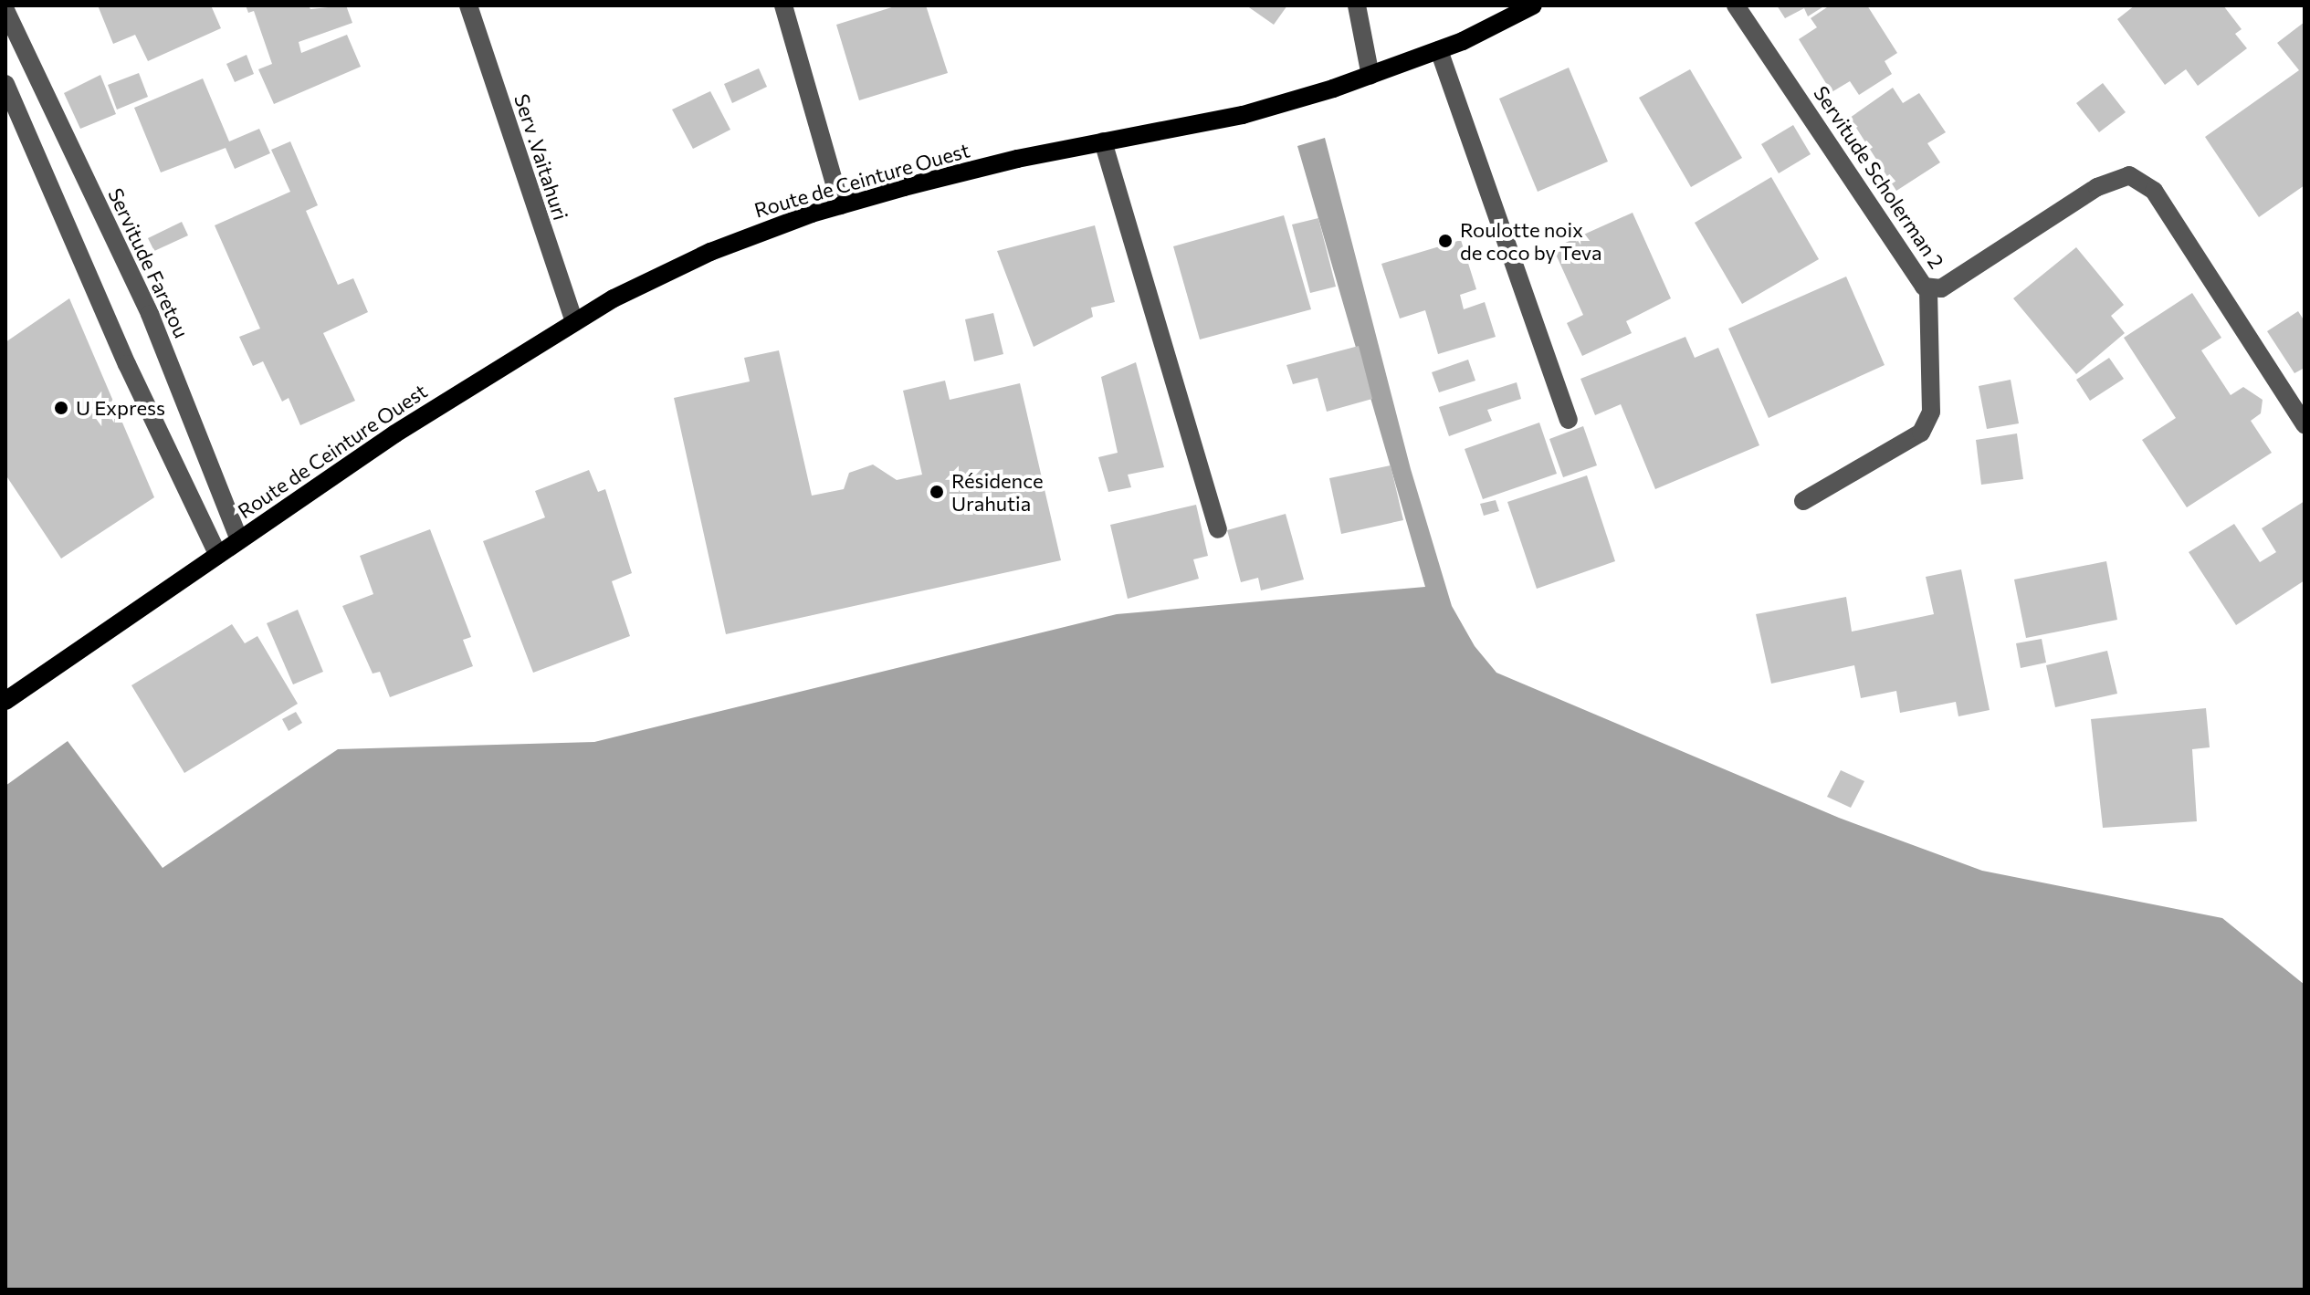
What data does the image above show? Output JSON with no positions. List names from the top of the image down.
{
  "streets": {
    "main road": ["Route de Ceinture Ouest"],
    "street": ["Serv .Vaitahuri", "Servitude Scholerman 2", "Servitude Faretou"]
  },
  "crossings": [
    ["Serv .Vaitahuri", "Route de Ceinture Ouest"],
    ["Route de Ceinture Ouest", "Servitude Faretou"]
  ],
  "places": ["Roulotte noix de coco by Teva", "U Express", "Résidence Urahutia"]
}
